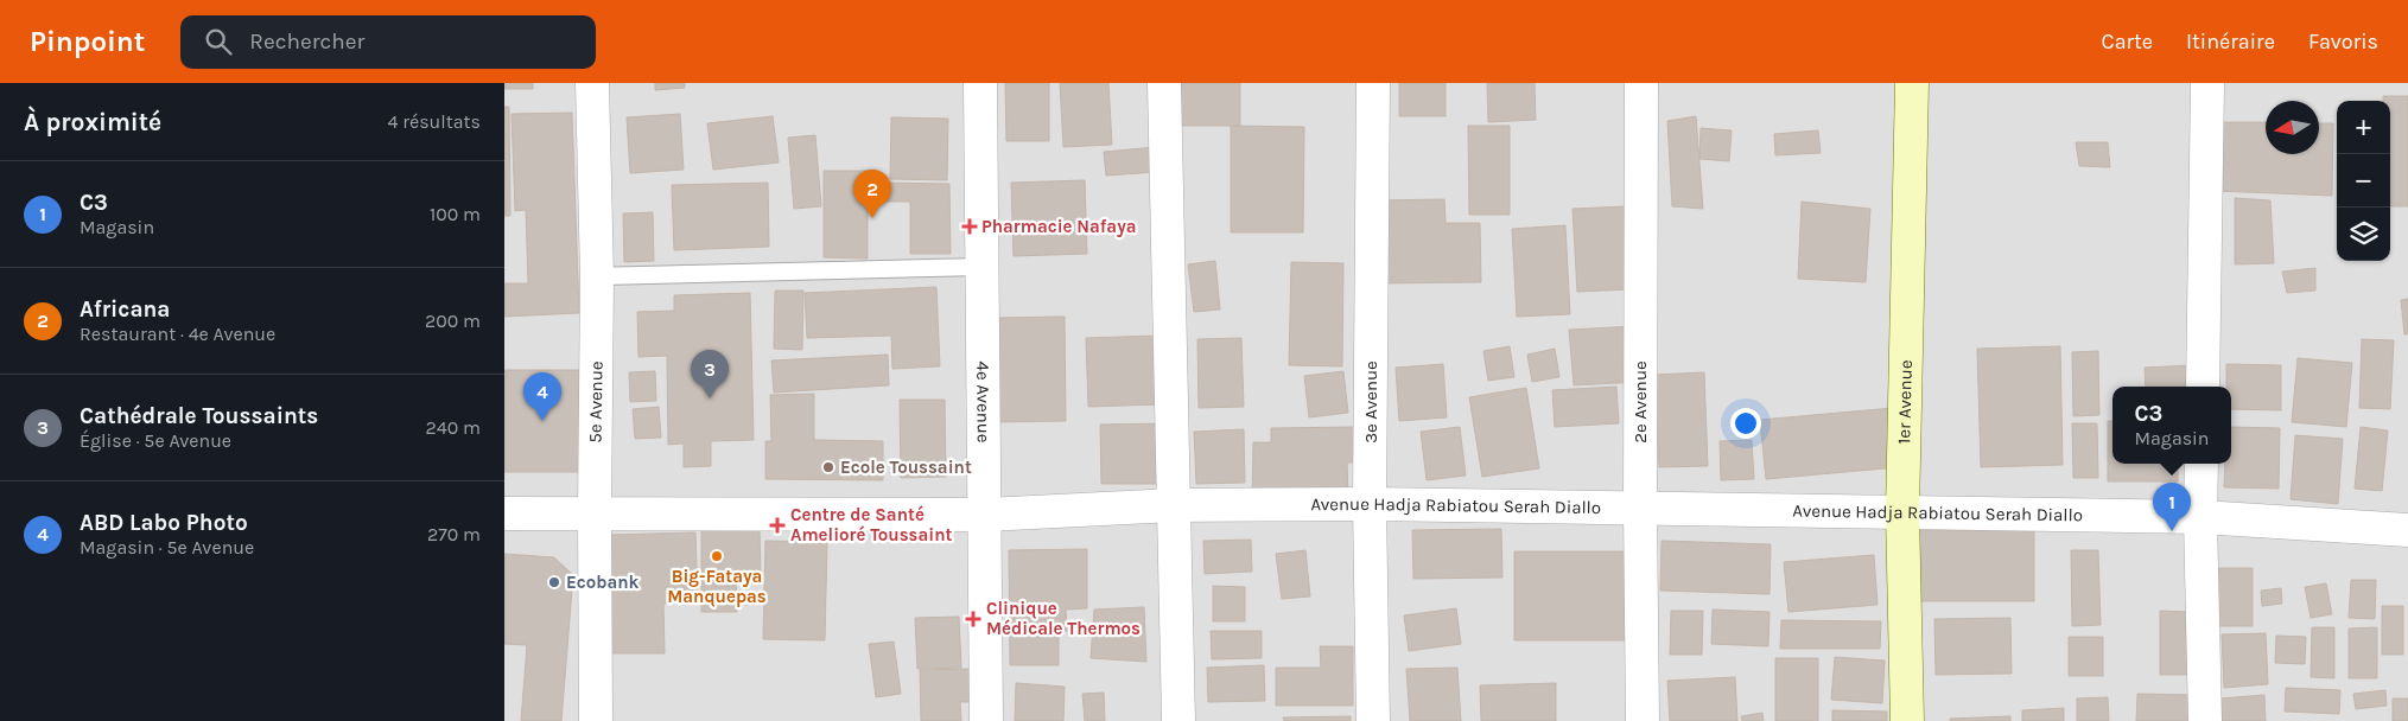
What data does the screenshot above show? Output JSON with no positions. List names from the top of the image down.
{
  "streets": {
    "street": [
      "5e Avenue",
      "4e Avenue",
      "3e Avenue",
      "2e Avenue",
      "1er Avenue",
      "Avenue Hadja Rabiatou Serah Diallo"
    ]
  },
  "crossings": [
    ["5e Avenue", "Avenue Hadja Rabiatou Serah Diallo"],
    ["4e Avenue", "Avenue Hadja Rabiatou Serah Diallo"],
    ["3e Avenue", "Avenue Hadja Rabiatou Serah Diallo"],
    ["2e Avenue", "Avenue Hadja Rabiatou Serah Diallo"],
    ["1er Avenue", "Avenue Hadja Rabiatou Serah Diallo"]
  ],
  "places": {
    "health": ["Pharmacie Nafaya", "Centre de Santé Amelioré Toussaint", "Clinique Médicale Thermos"],
    "other": ["Ecole Toussaint", "Big-Fataya Manquepas", "Ecobank"]
  },
  "north": "left",
  "page": {
    "header": "Pinpoint",
    "search": "Rechercher",
    "nav": ["Carte", "Itinéraire", "Favoris"],
    "heading": ["À proximité", "4 résultats"],
    "map_buttons": ["+", "−"],
    "list": [
      {
        "mark": "1",
        "name": "C3",
        "note": "Magasin",
        "value": "100 m"
      },
      {
        "mark": "2",
        "name": "Africana",
        "note": "Restaurant · 4e Avenue",
        "value": "200 m"
      },
      {
        "mark": "3",
        "name": "Cathédrale Toussaints",
        "note": "Église · 5e Avenue",
        "value": "240 m"
      },
      {
        "mark": "4",
        "name": "ABD Labo Photo",
        "note": "Magasin · 5e Avenue",
        "value": "270 m"
      }
    ],
    "pins": [
      "2",
      "3",
      "4",
      "1"
    ],
    "popup": ["C3", "Magasin"]
  }
}
